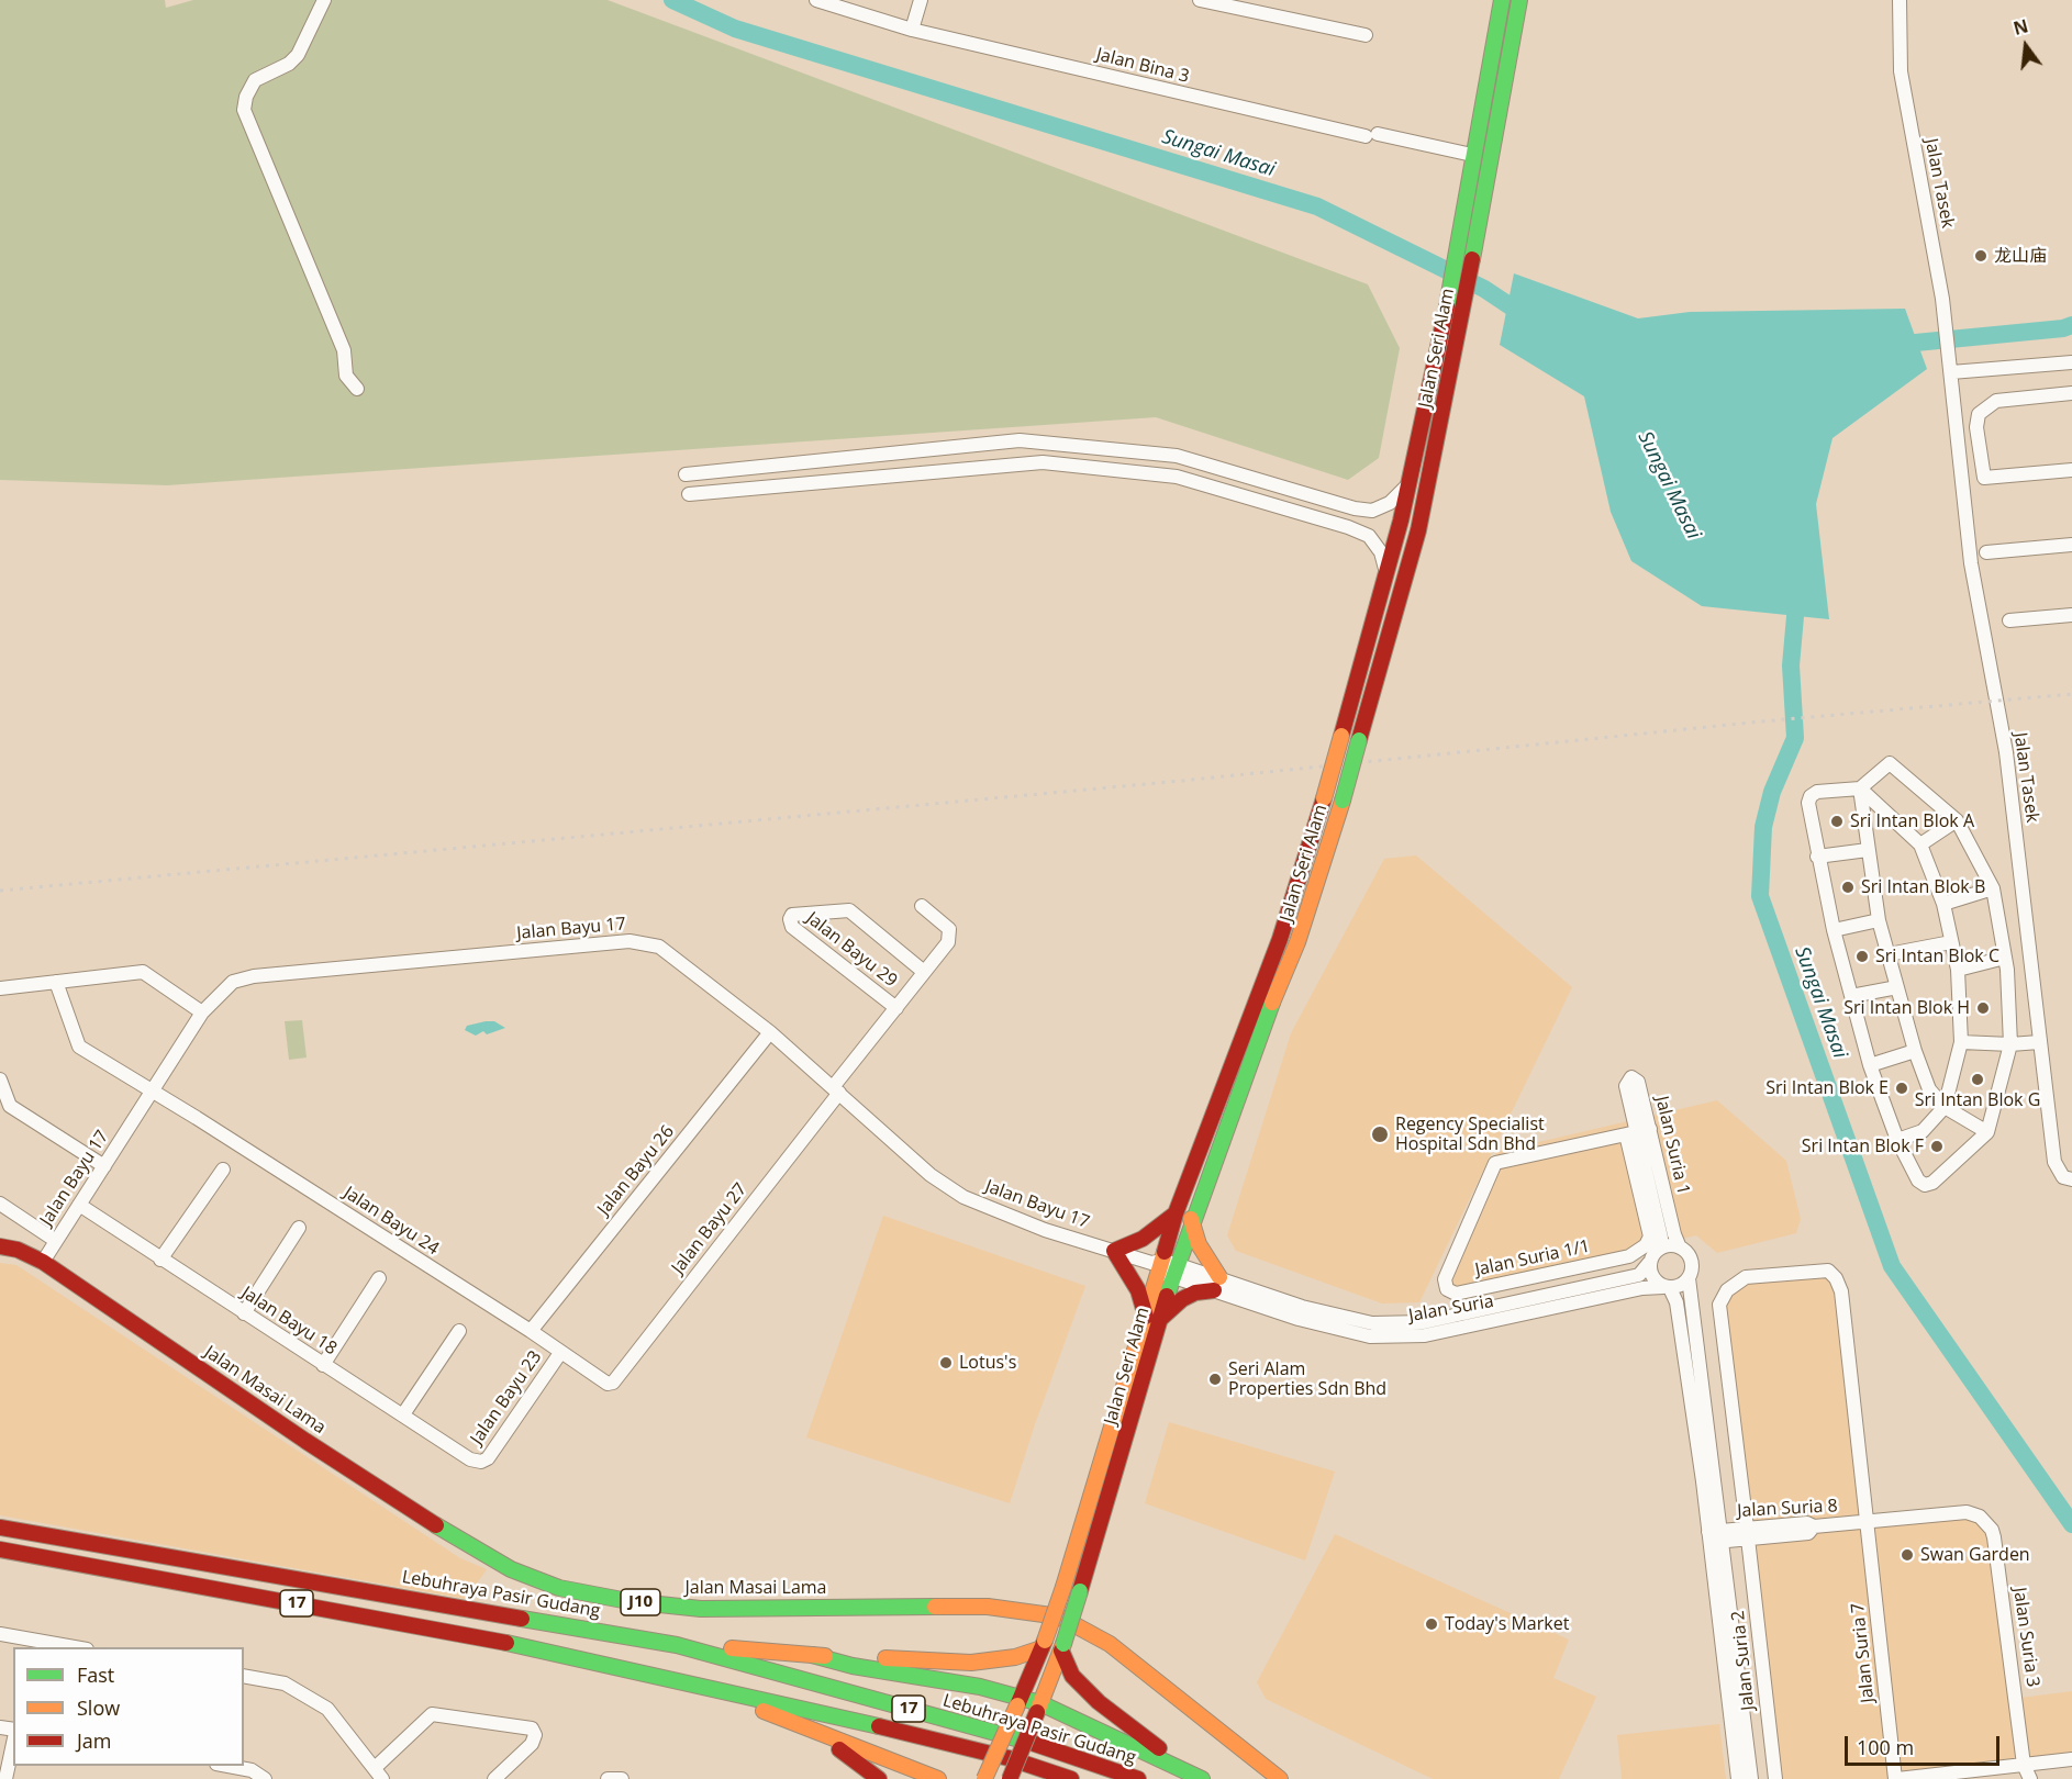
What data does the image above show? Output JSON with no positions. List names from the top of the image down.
{
  "streets": {
    "main road": [
      "Jalan Seri Alam",
      "Jalan Masai Lama",
      "Lebuhraya Pasir Gudang",
      "J10",
      "17"
    ],
    "street": [
      "Jalan Bina 3",
      "Jalan Tasek",
      "Jalan Bayu 17",
      "Jalan Bayu 29",
      "Jalan Suria 1",
      "Jalan Bayu 26",
      "Jalan Bayu 24",
      "Jalan Bayu 27",
      "Jalan Suria 1/1",
      "Jalan Suria",
      "Jalan Bayu 18",
      "Jalan Bayu 23",
      "Jalan Suria 8",
      "Jalan Suria 3",
      "Jalan Suria 7",
      "Jalan Suria 2"
    ]
  },
  "crossings": [
    ["Jalan Bina 3", "Jalan Seri Alam"],
    ["Jalan Seri Alam", "Jalan Bayu 17"],
    ["Jalan Seri Alam", "Jalan Suria"],
    ["Jalan Bayu 17", "Jalan Bayu 26"],
    ["Jalan Bayu 17", "Jalan Bayu 24"],
    ["Jalan Bayu 17", "Jalan Bayu 27"],
    ["Jalan Bayu 17", "Jalan Suria"],
    ["Jalan Bayu 17", "Jalan Bayu 18"],
    ["Jalan Bayu 17", "Jalan Masai Lama"],
    ["Jalan Bayu 29", "Jalan Bayu 27"],
    ["Jalan Suria 1", "Jalan Suria 1/1"],
    ["Jalan Suria 1", "Jalan Suria"],
    ["Jalan Bayu 26", "Jalan Bayu 24"],
    ["Jalan Bayu 24", "Jalan Bayu 27"],
    ["Jalan Bayu 24", "Jalan Bayu 23"],
    ["Jalan Bayu 18", "Jalan Bayu 23"],
    ["Jalan Suria 8", "Jalan Suria 3"],
    ["Jalan Suria 8", "Jalan Suria 7"],
    ["Jalan Suria 8", "Jalan Suria 2"],
    ["Jalan Suria 3", "Jalan Suria 7"],
    ["Jalan Suria 7", "Jalan Suria 2"]
  ],
  "water": ["Sungai Masai"],
  "places": [
    "龙山庙",
    "Sri Intan Blok A",
    "Sri Intan Blok B",
    "Sri Intan Blok C",
    "Sri Intan Blok H",
    "Sri Intan Blok G",
    "Sri Intan Blok E",
    "Regency Specialist Hospital Sdn Bhd",
    "Sri Intan Blok F",
    "Lotus's",
    "Seri Alam Properties Sdn Bhd",
    "Swan Garden",
    "Today's Market"
  ],
  "legend": ["Fast", "Slow", "Jam"],
  "scale_bar": "100 m",
  "north": "top"
}
